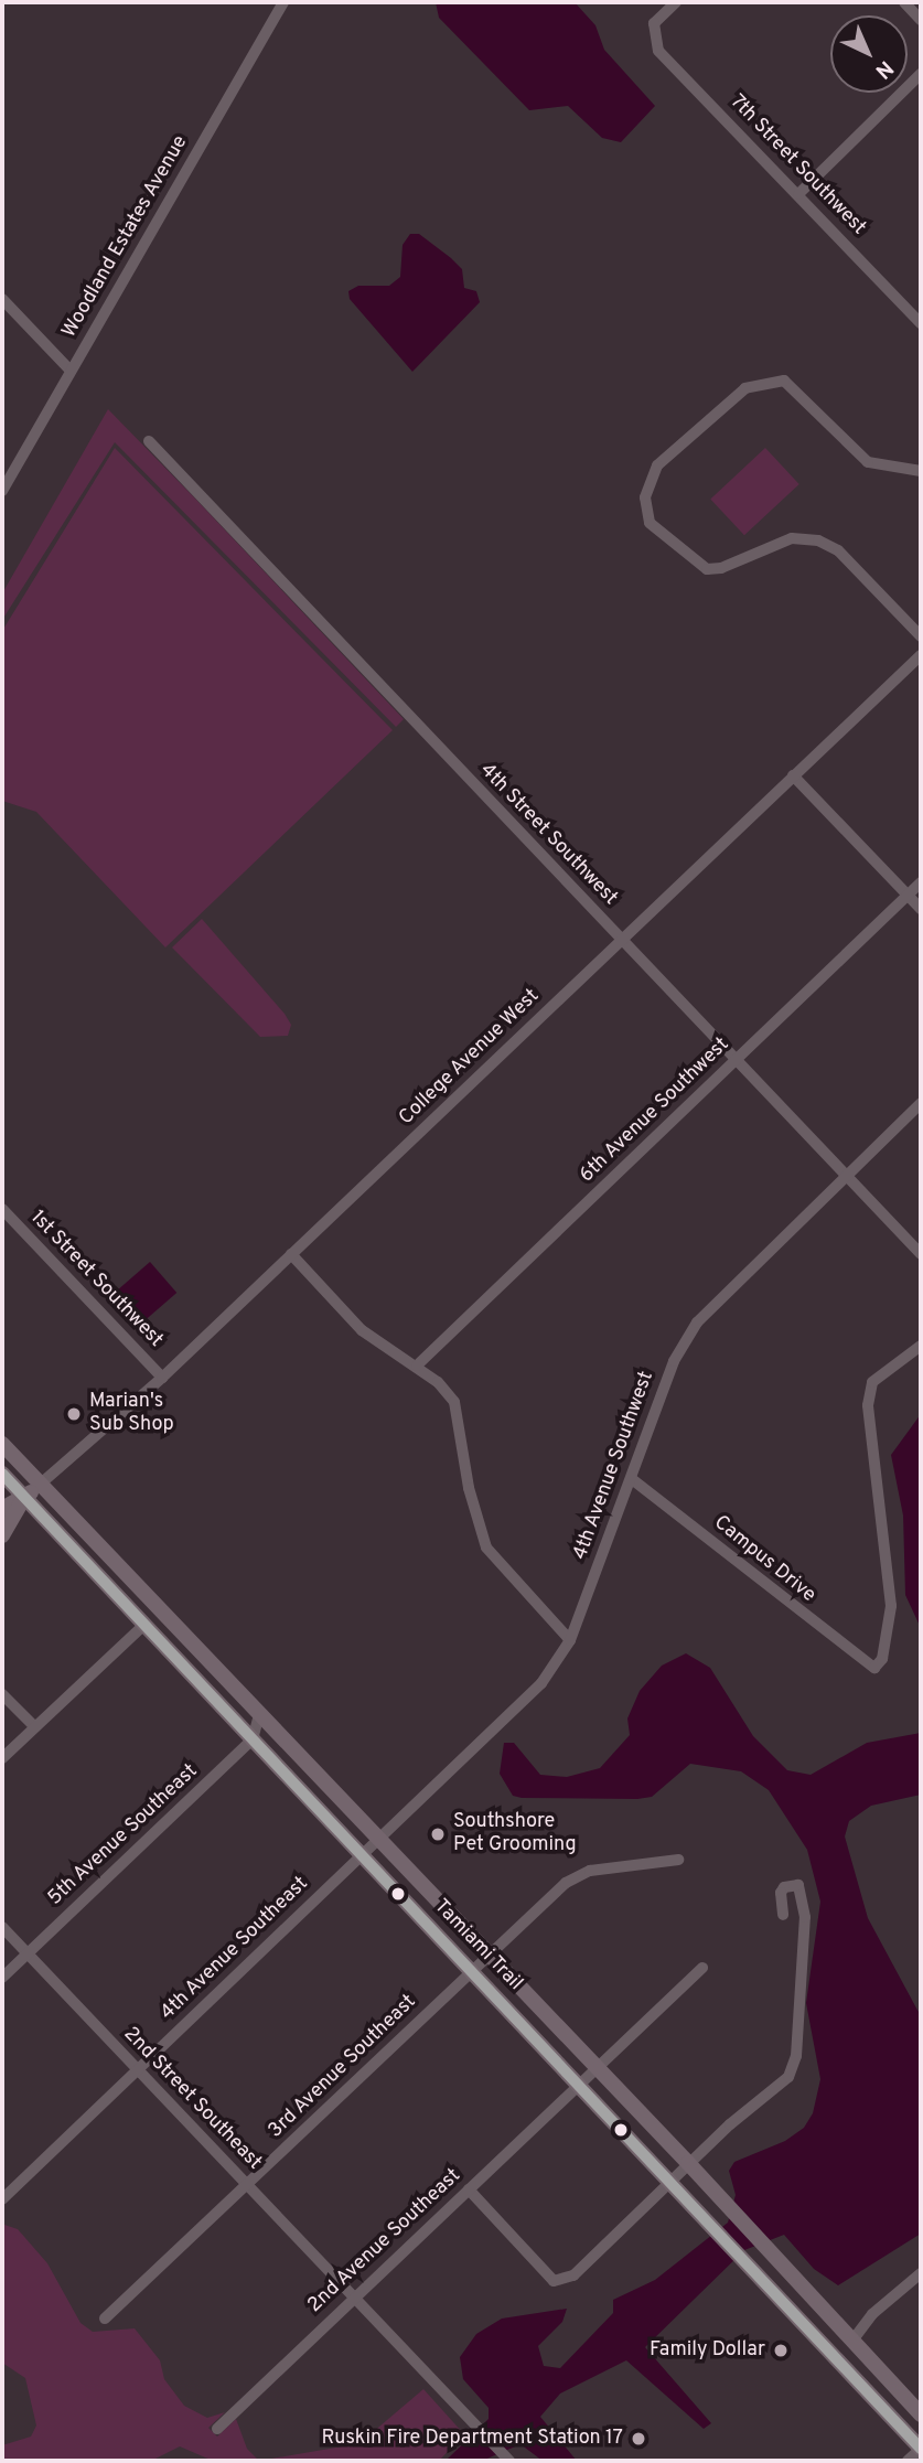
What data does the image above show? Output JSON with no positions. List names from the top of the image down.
{
  "streets": {
    "main road": ["Tamiami Trail"],
    "street": [
      "7th Street Southwest",
      "Woodland Estates Avenue",
      "4th Street Southwest",
      "College Avenue West",
      "6th Avenue Southwest",
      "1st Street Southwest",
      "4th Avenue Southwest",
      "Campus Drive",
      "5th Avenue Southeast",
      "4th Avenue Southeast",
      "3rd Avenue Southeast",
      "2nd Street Southeast",
      "2nd Avenue Southeast"
    ]
  },
  "crossings": [
    ["4th Street Southwest", "College Avenue West"],
    ["4th Street Southwest", "6th Avenue Southwest"],
    ["4th Street Southwest", "4th Avenue Southwest"],
    ["College Avenue West", "1st Street Southwest"],
    ["College Avenue West", "Tamiami Trail"],
    ["4th Avenue Southwest", "Campus Drive"],
    ["4th Avenue Southwest", "Tamiami Trail"],
    ["4th Avenue Southwest", "4th Avenue Southeast"],
    ["5th Avenue Southeast", "Tamiami Trail"],
    ["5th Avenue Southeast", "2nd Street Southeast"],
    ["Tamiami Trail", "4th Avenue Southeast"],
    ["Tamiami Trail", "3rd Avenue Southeast"],
    ["Tamiami Trail", "2nd Avenue Southeast"],
    ["4th Avenue Southeast", "2nd Street Southeast"],
    ["3rd Avenue Southeast", "2nd Street Southeast"],
    ["2nd Street Southeast", "2nd Avenue Southeast"]
  ],
  "places": [
    "Marian's Sub Shop",
    "Southshore Pet Grooming",
    "Family Dollar",
    "Ruskin Fire Department Station 17"
  ],
  "north": "bottom right"
}
